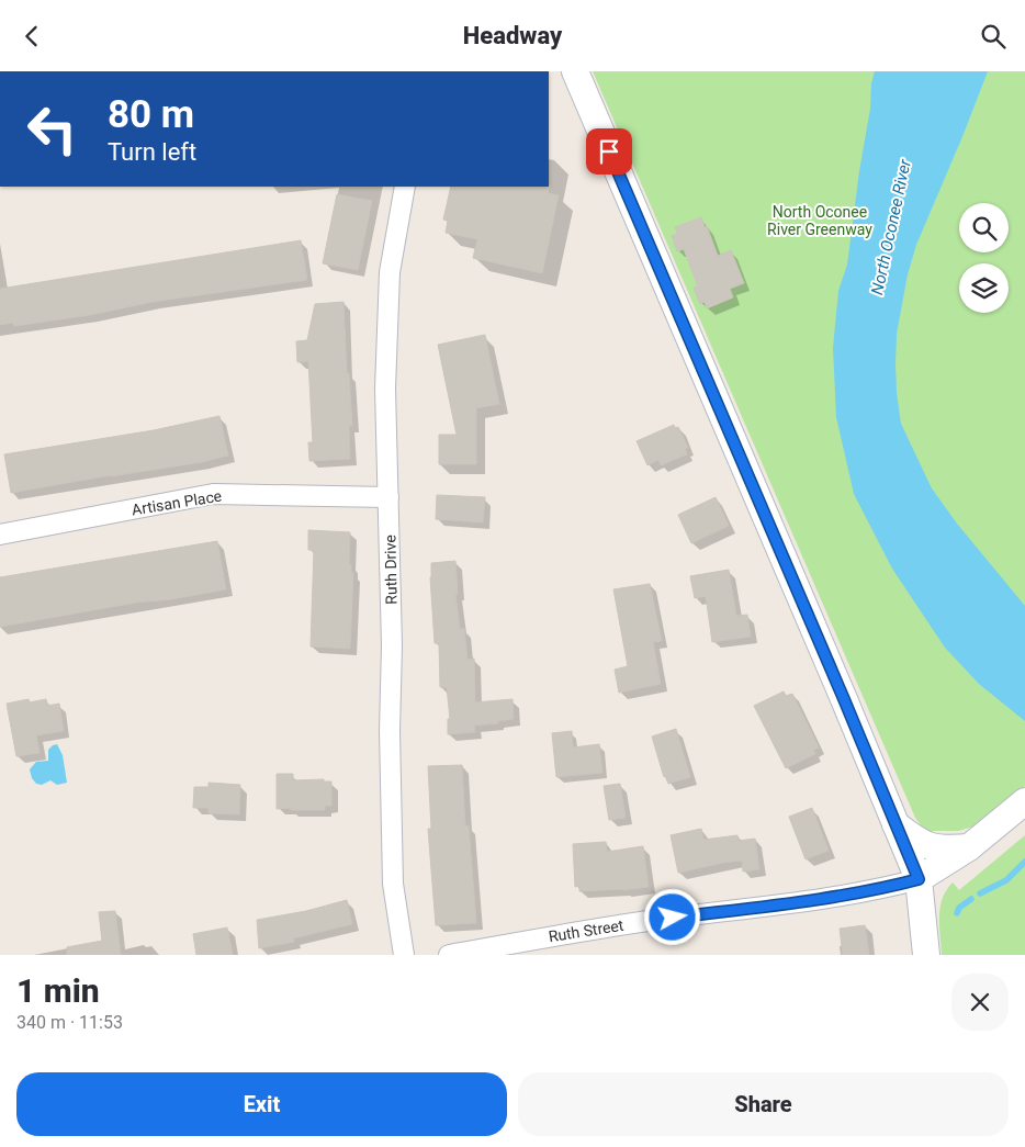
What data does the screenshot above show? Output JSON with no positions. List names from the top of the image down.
{
  "streets": {
    "street": ["Artisan Place", "Ruth Drive", "Ruth Street"]
  },
  "crossings": [
    ["Artisan Place", "Ruth Drive"]
  ],
  "water": ["North Oconee River"],
  "parks": ["North Oconee River Greenway"],
  "page": {
    "header": "Headway",
    "turn": ["80 m", "Turn left"],
    "heading": ["1 min", "340 m · 11:53"],
    "buttons": ["Exit", "Share"]
  }
}
